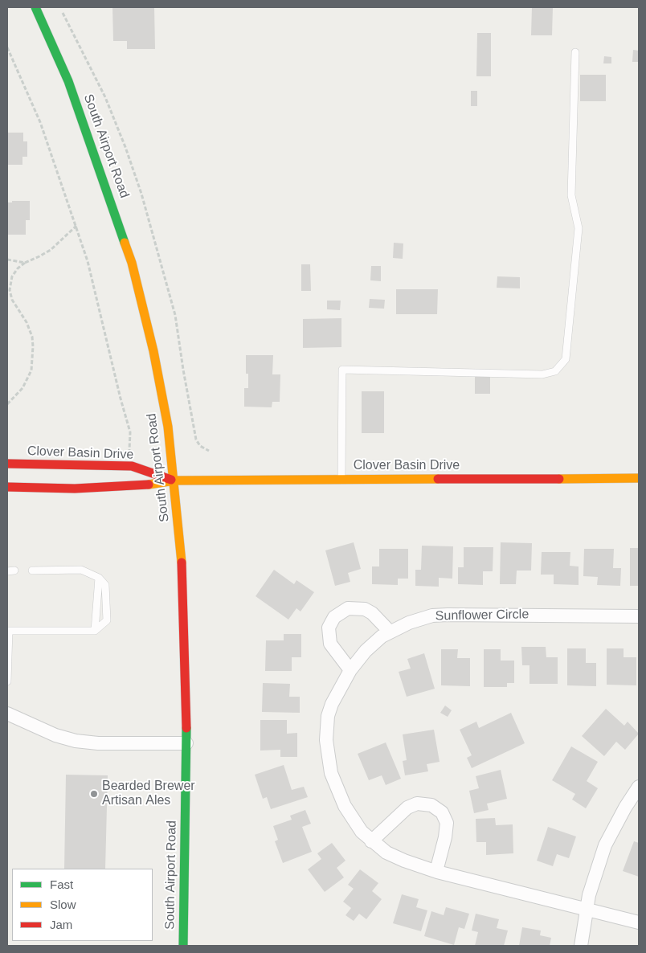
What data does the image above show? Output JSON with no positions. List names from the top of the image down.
{
  "streets": {
    "main road": ["South Airport Road", "Clover Basin Drive"],
    "street": ["Sunflower Circle"]
  },
  "crossings": [
    ["South Airport Road", "Clover Basin Drive"]
  ],
  "places": ["Bearded Brewer Artisan Ales"],
  "legend": ["Fast", "Slow", "Jam"]
}
